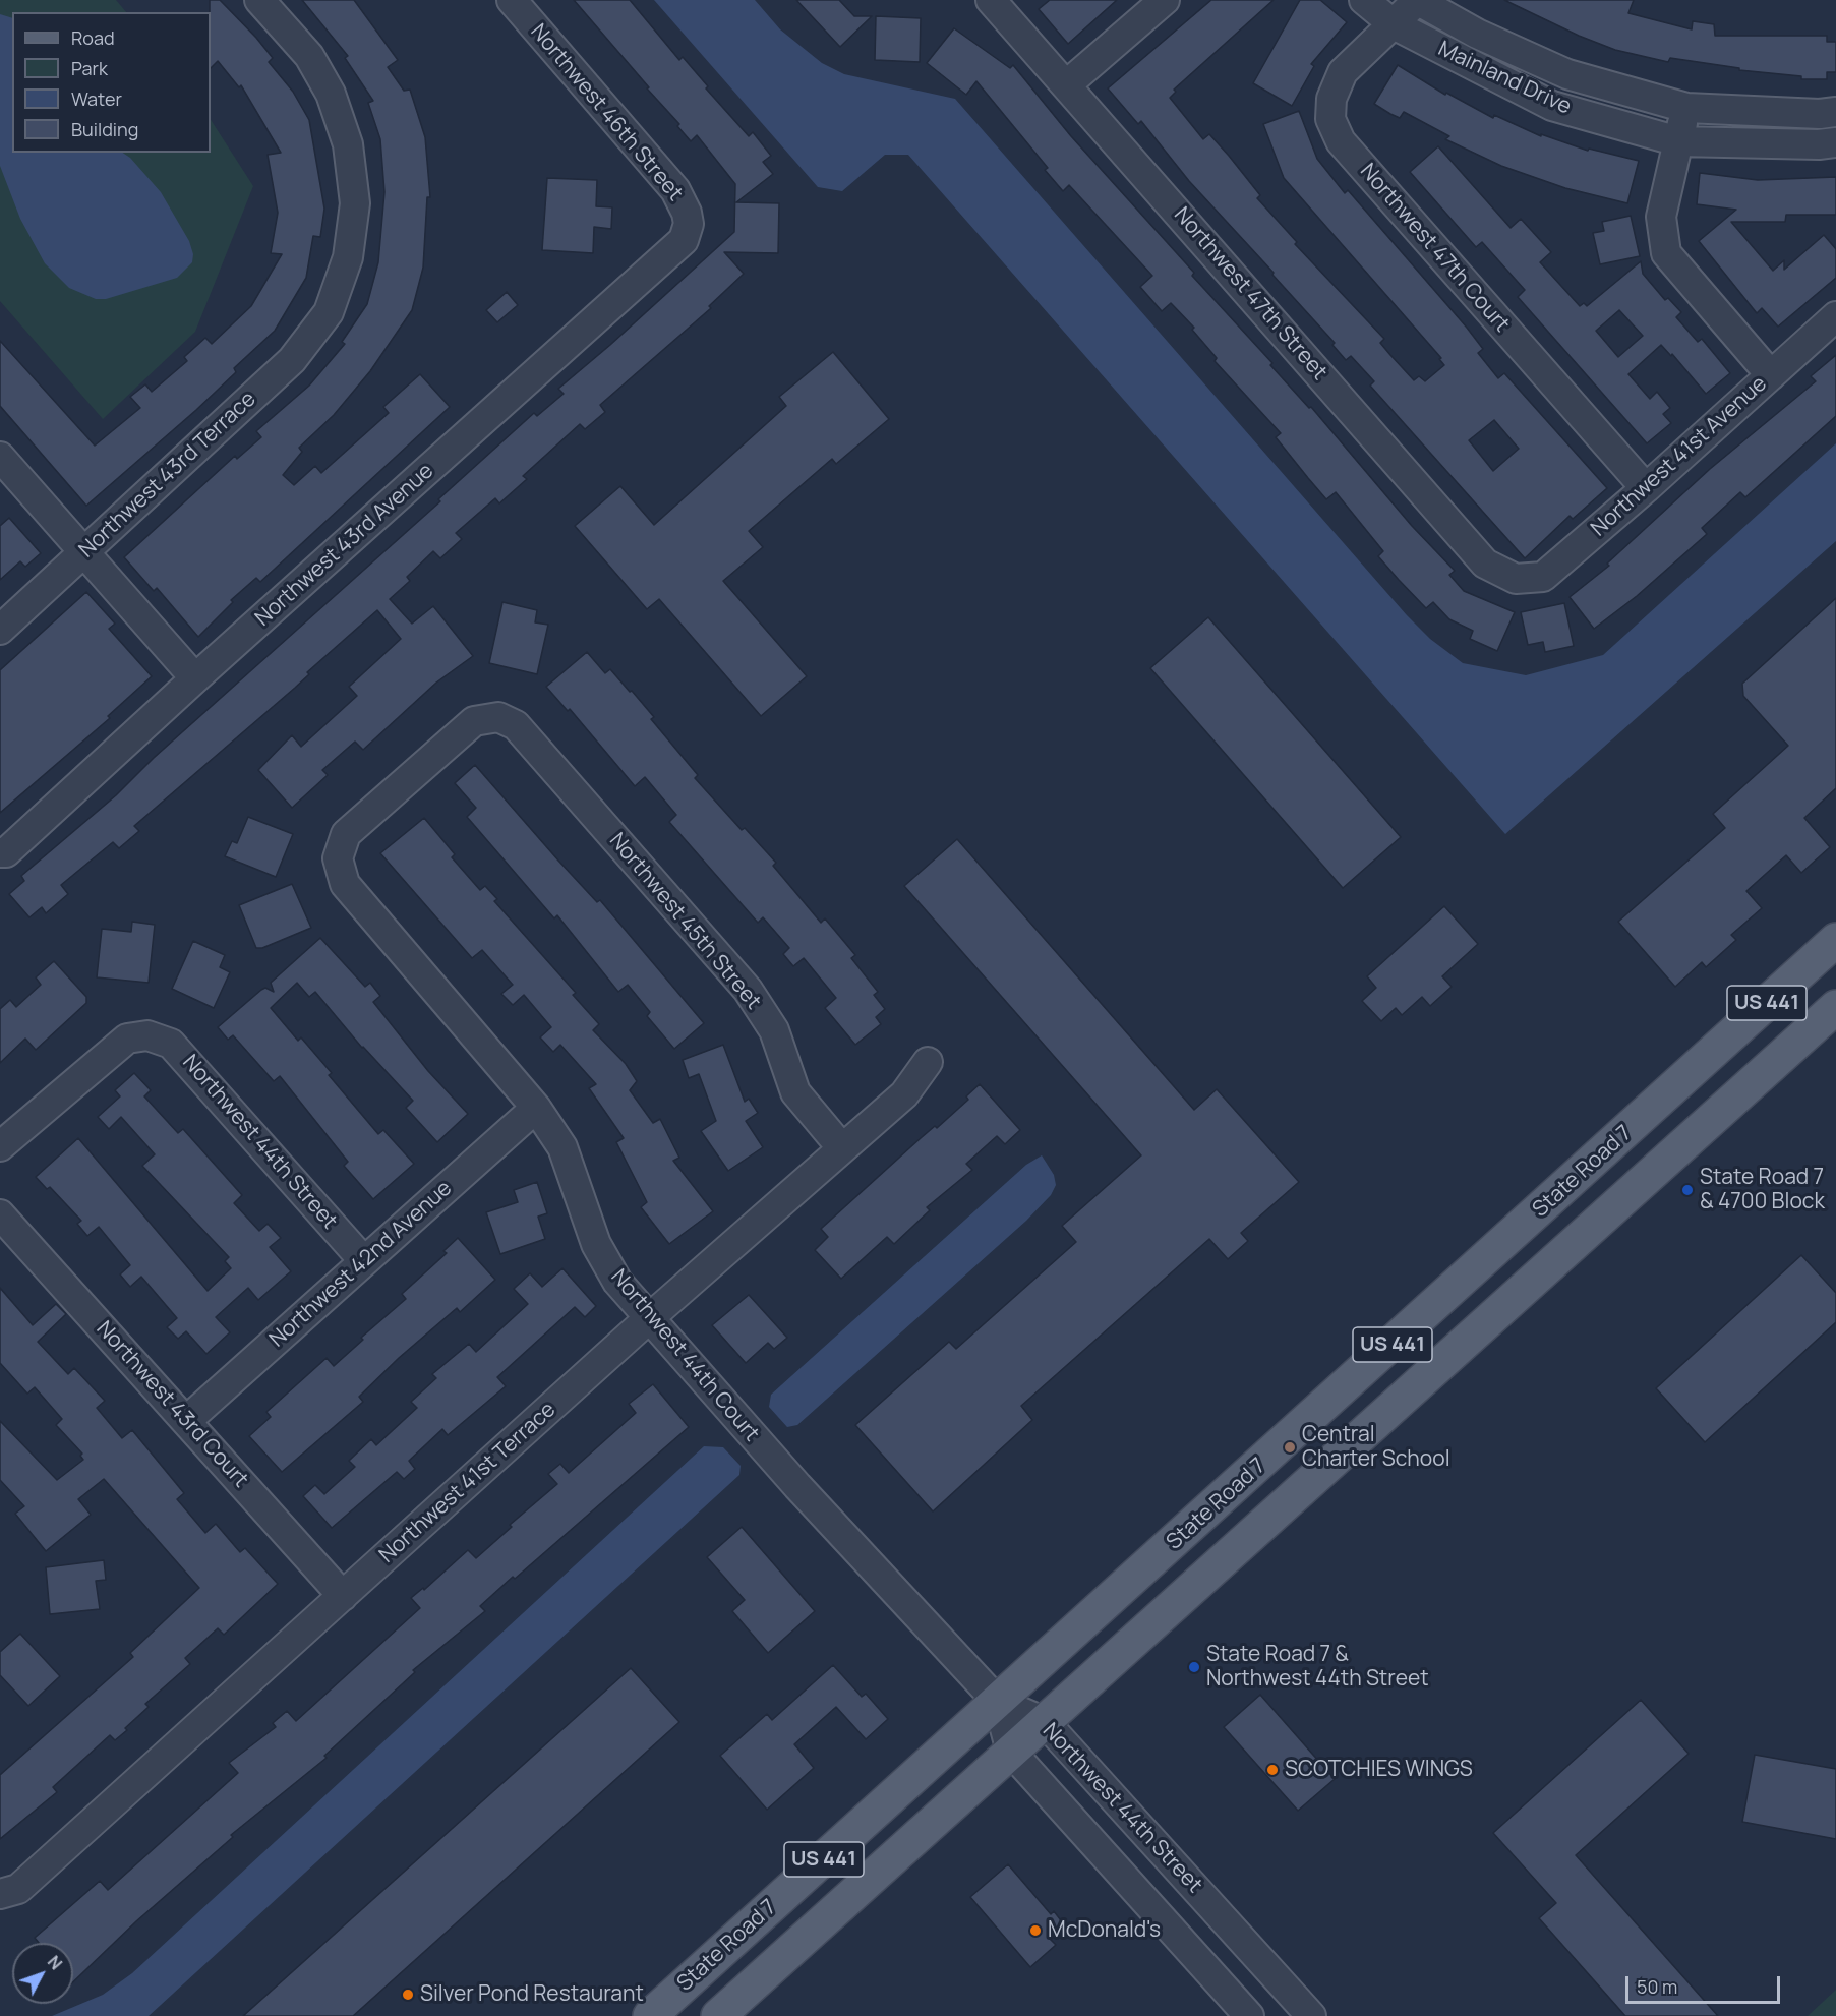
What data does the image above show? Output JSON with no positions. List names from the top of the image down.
{
  "streets": {
    "main road": ["US 441", "State Road 7"],
    "street": [
      "Mainland Drive",
      "Northwest 46th Street",
      "Northwest 47th Court",
      "Northwest 47th Street",
      "Northwest 41st Avenue",
      "Northwest 43rd Terrace",
      "Northwest 43rd Avenue",
      "Northwest 45th Street",
      "Northwest 44th Street",
      "Northwest 42nd Avenue",
      "Northwest 44th Court",
      "Northwest 43rd Court",
      "Northwest 41st Terrace"
    ]
  },
  "crossings": [
    ["Mainland Drive", "Northwest 47th Court"],
    ["Northwest 46th Street", "Northwest 43rd Avenue"],
    ["Northwest 47th Court", "Northwest 41st Avenue"],
    ["Northwest 47th Street", "Northwest 41st Avenue"],
    ["Northwest 45th Street", "Northwest 44th Court"],
    ["Northwest 45th Street", "Northwest 41st Terrace"],
    ["US 441", "Northwest 44th Street"],
    ["Northwest 44th Street", "State Road 7"],
    ["Northwest 44th Street", "Northwest 42nd Avenue"],
    ["Northwest 44th Street", "Northwest 44th Court"],
    ["State Road 7", "Northwest 44th Court"],
    ["Northwest 42nd Avenue", "Northwest 44th Court"],
    ["Northwest 42nd Avenue", "Northwest 43rd Court"],
    ["Northwest 44th Court", "Northwest 41st Terrace"],
    ["Northwest 43rd Court", "Northwest 41st Terrace"]
  ],
  "places": [
    "State Road 7 & 4700 Block",
    "Central Charter School",
    "State Road 7 & Northwest 44th Street",
    "SCOTCHIES WINGS",
    "McDonald's",
    "Silver Pond Restaurant"
  ],
  "legend": [
    "Road",
    "Park",
    "Water",
    "Building"
  ],
  "scale_bar": "50 m",
  "north": "top right"
}
